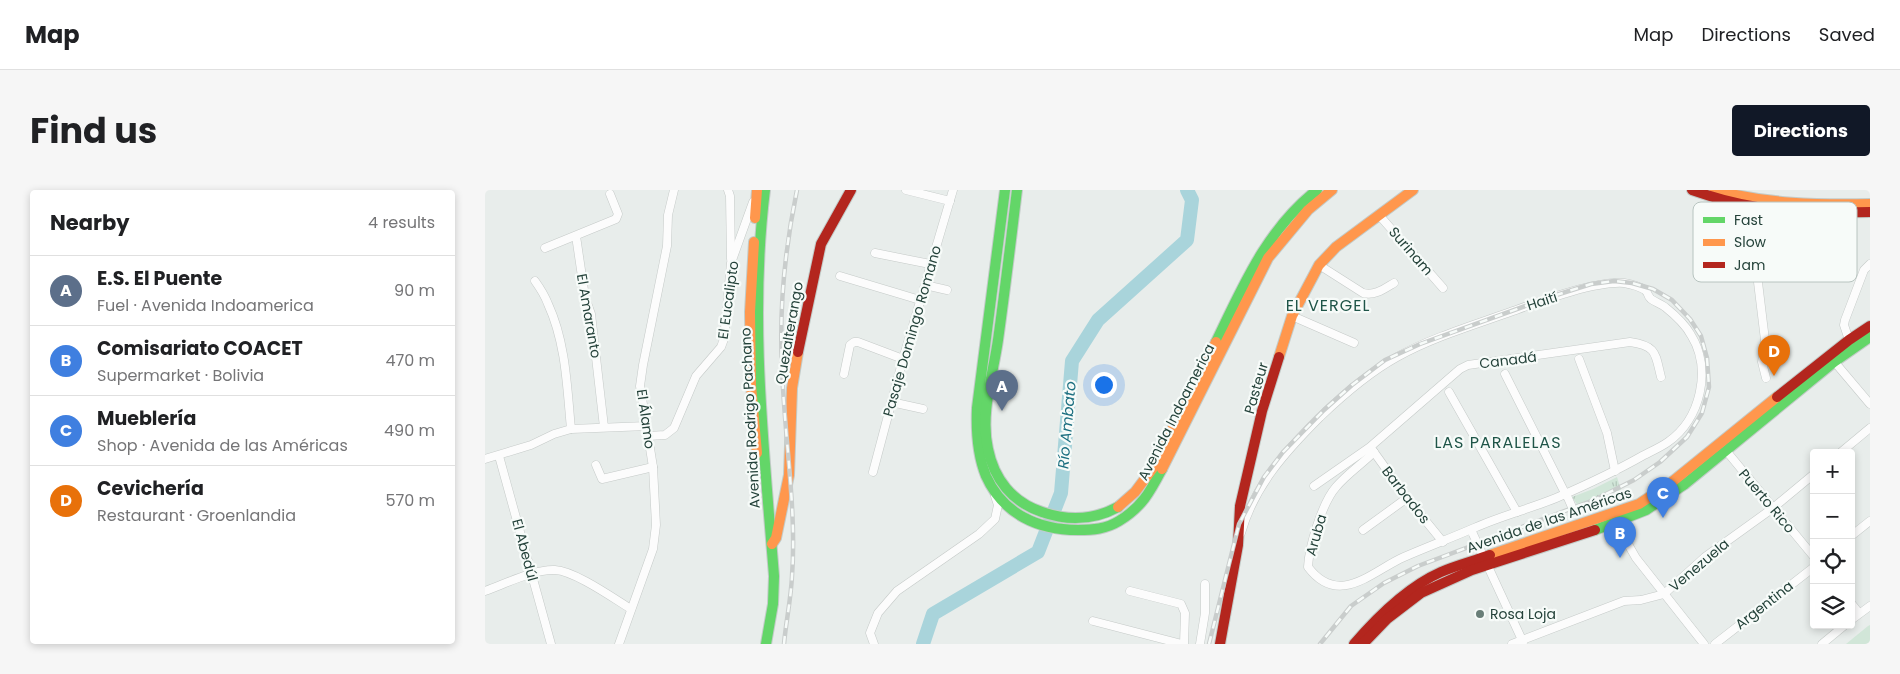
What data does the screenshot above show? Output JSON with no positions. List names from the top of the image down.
{
  "streets": {
    "main road": [
      "Quezalterango",
      "Pasteur",
      "Avenida Indoamerica",
      "Avenida Rodrigo Pachano",
      "Avenida de las Américas"
    ],
    "street": [
      "Surinam",
      "El Eucalipto",
      "Haití",
      "El Amaranto",
      "Pasaje Domingo Romano",
      "Canadá",
      "El Álamo",
      "Barbados",
      "Puerto Rico",
      "Aruba",
      "El Abedúl",
      "Venezuela",
      "Argentina"
    ]
  },
  "crossings": [
    ["Surinam", "Pasteur"],
    ["El Eucalipto", "Avenida Rodrigo Pachano"],
    ["El Eucalipto", "El Álamo"],
    ["Haití", "Pasteur"],
    ["Quezalterango", "Avenida Rodrigo Pachano"],
    ["Canadá", "Barbados"],
    ["Canadá", "Aruba"],
    ["Barbados", "Aruba"],
    ["Puerto Rico", "Avenida de las Américas"],
    ["Puerto Rico", "Venezuela"]
  ],
  "districts": ["EL VERGEL", "LAS PARALELAS"],
  "water": ["Río Ambato"],
  "places": ["Rosa Loja"],
  "legend": ["Fast", "Slow", "Jam"],
  "page": {
    "header": "Map",
    "nav": ["Map", "Directions", "Saved"],
    "title": "Find us",
    "buttons": "Directions",
    "heading": ["Nearby", "4 results"],
    "list": [
      {
        "mark": "A",
        "name": "E.S. El Puente",
        "note": "Fuel · Avenida Indoamerica",
        "value": "90 m"
      },
      {
        "mark": "B",
        "name": "Comisariato COACET",
        "note": "Supermarket · Bolivia",
        "value": "470 m"
      },
      {
        "mark": "C",
        "name": "Mueblería",
        "note": "Shop · Avenida de las Américas",
        "value": "490 m"
      },
      {
        "mark": "D",
        "name": "Cevichería",
        "note": "Restaurant · Groenlandia",
        "value": "570 m"
      }
    ],
    "pins": [
      "D",
      "A",
      "C",
      "B"
    ],
    "map_buttons": ["+", "−"]
  }
}
